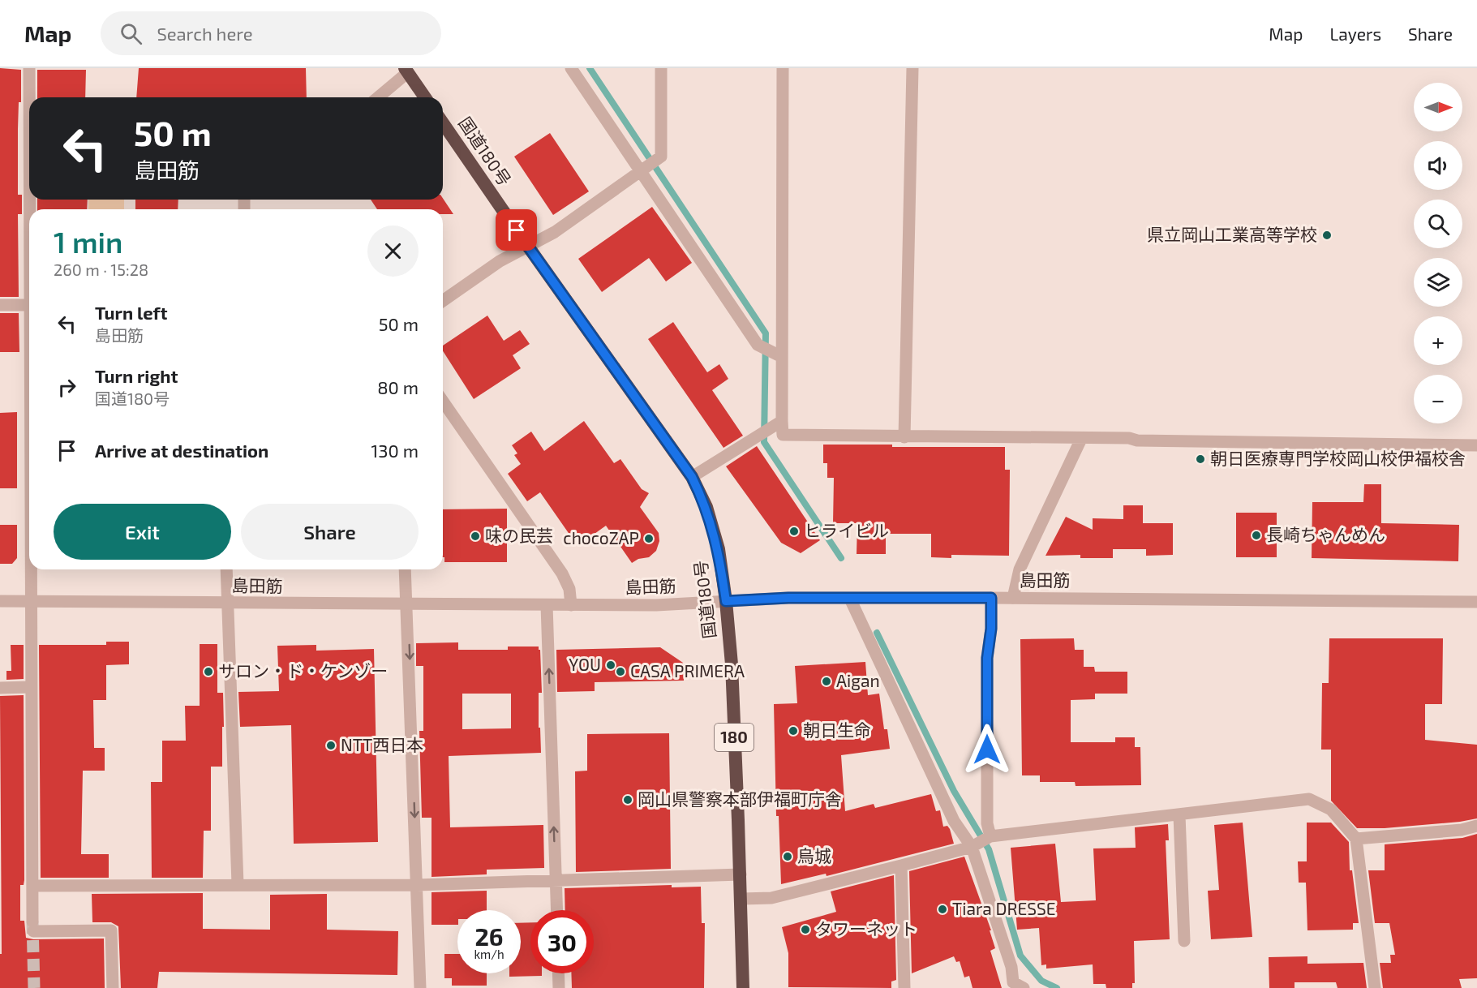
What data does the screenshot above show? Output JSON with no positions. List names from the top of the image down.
{
  "streets": {
    "highway": ["国道180号", "180"],
    "street": ["島田筋"]
  },
  "crossings": [
    ["国道180号", "島田筋"]
  ],
  "places": [
    "県立岡山工業高等学校",
    "朝日医療専門学校岡山校伊福校舎",
    "ヒライビル",
    "長崎ちゃんめん",
    "味の民芸",
    "chocoZAP",
    "YOU",
    "サロン・ド・ケンゾー",
    "CASA PRIMERA",
    "Aigan",
    "朝日生命",
    "NTT西日本",
    "岡山県警察本部伊福町庁舎",
    "烏城",
    "Tiara DRESSE",
    "タワーネット"
  ],
  "north": "right",
  "page": {
    "header": "Map",
    "search": "Search here",
    "nav": ["Map", "Layers", "Share"],
    "map_buttons": ["+", "−"],
    "turn": ["50 m", "島田筋"],
    "heading": ["1 min", "260 m · 15:28"],
    "list": [
      {
        "name": "Turn left",
        "note": "島田筋",
        "value": "50 m"
      },
      {
        "name": "Turn right",
        "note": "国道180号",
        "value": "80 m"
      },
      {
        "name": "Arrive at destination",
        "value": "130 m"
      }
    ],
    "buttons": ["Exit", "Share"],
    "speed": "26 km/h",
    "limit": "30"
  }
}
